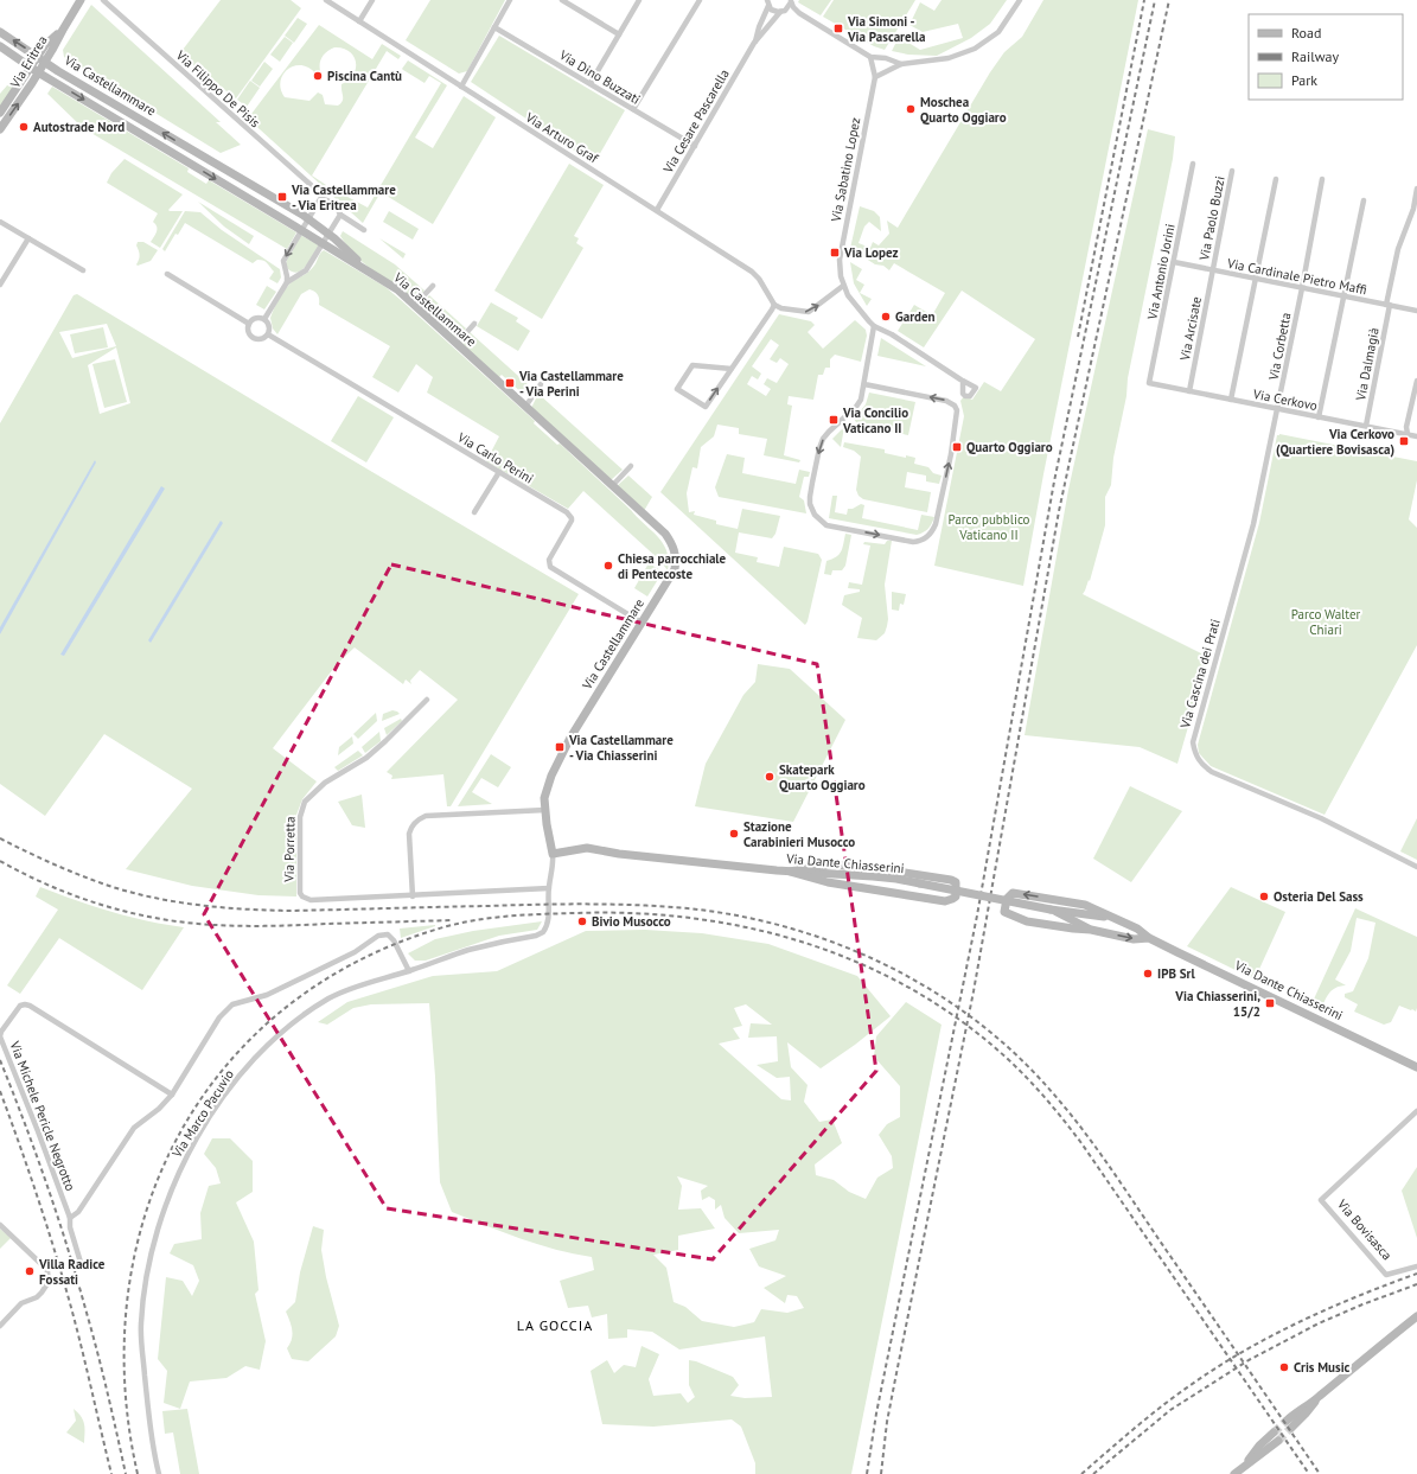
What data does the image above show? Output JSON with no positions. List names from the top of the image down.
{
  "streets": {
    "street": [
      "Via Eritrea",
      "Via Dino Buzzati",
      "Via Castellammare",
      "Via Filippo De Pisis",
      "Via Cesare Pascarella",
      "Via Arturo Graf",
      "Via Sabatino Lopez",
      "Via Paolo Buzzi",
      "Via Antonio Jorini",
      "Via Cardinale Pietro Maffi",
      "Via Arcisate",
      "Via Corbetta",
      "Via Dalmagià",
      "Via Cerkovo",
      "Via Carlo Perini",
      "Via Cascina dei Prati",
      "Via Porretta",
      "Via Dante Chiasserini",
      "Via Marco Pacuvio",
      "Via Michele Pericle Negrotto",
      "Via Bovisasca"
    ]
  },
  "crossings": [
    ["Via Eritrea", "Via Castellammare"],
    ["Via Dino Buzzati", "Via Cesare Pascarella"],
    ["Via Castellammare", "Via Carlo Perini"],
    ["Via Cesare Pascarella", "Via Arturo Graf"],
    ["Via Paolo Buzzi", "Via Cardinale Pietro Maffi"],
    ["Via Paolo Buzzi", "Via Arcisate"],
    ["Via Antonio Jorini", "Via Cardinale Pietro Maffi"],
    ["Via Antonio Jorini", "Via Cerkovo"],
    ["Via Cardinale Pietro Maffi", "Via Arcisate"],
    ["Via Cardinale Pietro Maffi", "Via Corbetta"],
    ["Via Cardinale Pietro Maffi", "Via Dalmagià"],
    ["Via Arcisate", "Via Cerkovo"],
    ["Via Corbetta", "Via Cerkovo"],
    ["Via Corbetta", "Via Cascina dei Prati"],
    ["Via Dalmagià", "Via Cerkovo"],
    ["Via Cerkovo", "Via Cascina dei Prati"],
    ["Via Porretta", "Via Marco Pacuvio"],
    ["Via Marco Pacuvio", "Via Michele Pericle Negrotto"]
  ],
  "districts": ["LA GOCCIA"],
  "parks": ["Parco pubblico Vaticano II", "Parco Walter Chiari"],
  "places": {
    "transit": [
      "Via Simoni - Via Pascarella",
      "Via Castellammare - Via Eritrea",
      "Via Lopez",
      "Via Castellammare - Via Perini",
      "Via Concilio Vaticano II",
      "Via Cerkovo (Quartiere Bovisasca)",
      "Quarto Oggiaro",
      "Via Castellammare - Via Chiasserini",
      "Via Chiasserini, 15/2"
    ],
    "other": [
      "Piscina Cantù",
      "Moschea Quarto Oggiaro",
      "Autostrade Nord",
      "Garden",
      "Chiesa parrocchiale di Pentecoste",
      "Skatepark Quarto Oggiaro",
      "Stazione Carabinieri Musocco",
      "Osteria Del Sass",
      "Bivio Musocco",
      "IPB Srl",
      "Villa Radice Fossati",
      "Cris Music"
    ]
  },
  "legend": ["Road", "Railway", "Park"]
}
